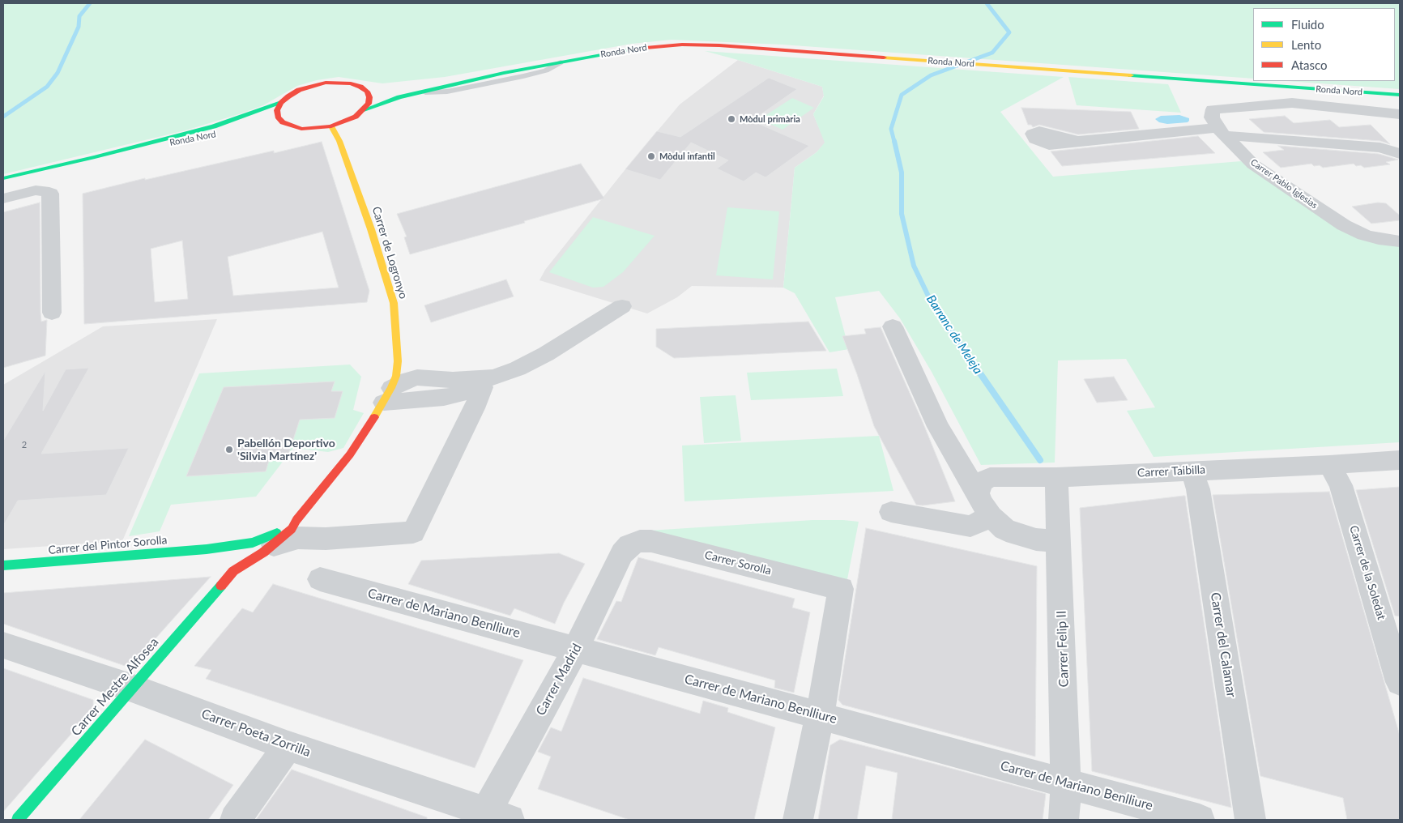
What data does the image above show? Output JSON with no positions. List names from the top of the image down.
{
  "streets": {
    "main road": [
      "Ronda Nord",
      "Carrer de Logronyo",
      "Carrer del Pintor Sorolla",
      "Carrer Mestre Alfosea"
    ],
    "street": [
      "Carrer Pablo Iglesias",
      "Carrer Taibilla",
      "Carrer Sorolla",
      "Carrer de la Soledat",
      "Carrer de Mariano Benlliure",
      "Carrer del Calamar",
      "Carrer Felip II",
      "Carrer Madrid",
      "Carrer Poeta Zorrilla"
    ]
  },
  "crossings": [
    ["Ronda Nord", "Carrer de Logronyo"],
    ["Carrer de Logronyo", "Carrer del Pintor Sorolla"],
    ["Carrer de Logronyo", "Carrer Mestre Alfosea"],
    ["Carrer Taibilla", "Carrer de la Soledat"],
    ["Carrer Taibilla", "Carrer del Calamar"],
    ["Carrer Taibilla", "Carrer Felip II"],
    ["Carrer Sorolla", "Carrer de Mariano Benlliure"],
    ["Carrer Sorolla", "Carrer Madrid"],
    ["Carrer de Mariano Benlliure", "Carrer Felip II"],
    ["Carrer de Mariano Benlliure", "Carrer Madrid"],
    ["Carrer Madrid", "Carrer Poeta Zorrilla"],
    ["Carrer Mestre Alfosea", "Carrer Poeta Zorrilla"]
  ],
  "water": ["Barranc de Meleja"],
  "places": ["Mòdul primària", "Mòdul infantil", "Pabellón Deportivo 'Silvia Martínez'"],
  "house_numbers": ["2"],
  "legend": ["Fluido", "Lento", "Atasco"]
}
